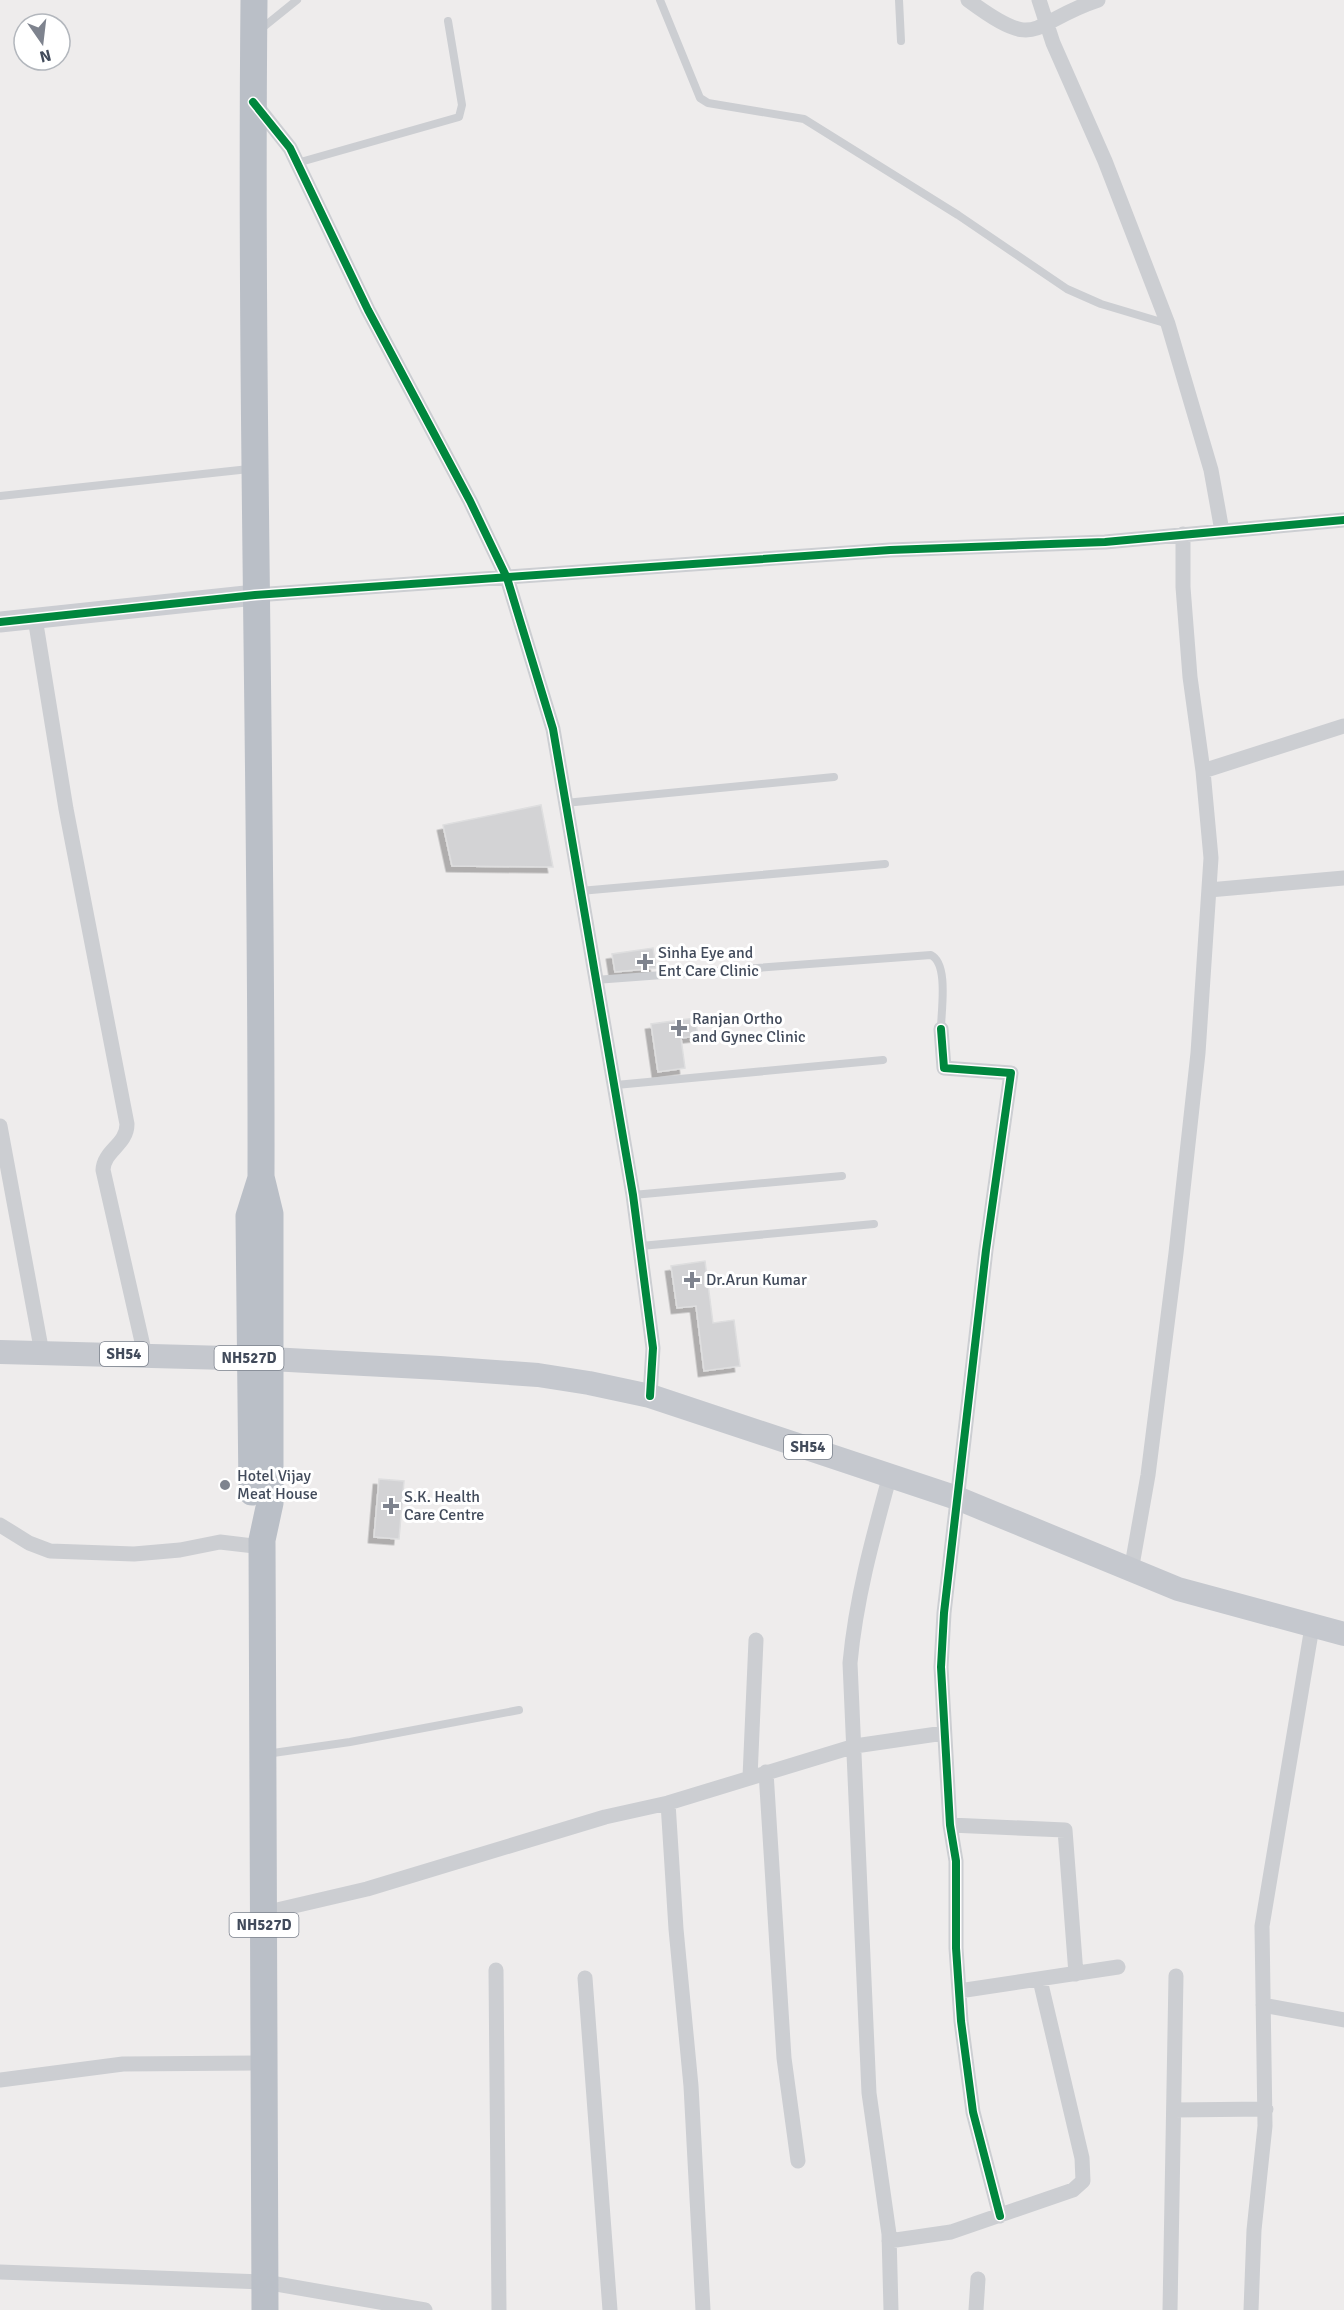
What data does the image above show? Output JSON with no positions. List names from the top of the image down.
{
  "streets": {
    "highway": ["NH527D"],
    "main road": ["SH54"]
  },
  "crossings": [
    ["SH54", "NH527D"]
  ],
  "places": {
    "health": [
      "Sinha Eye and Ent Care Clinic",
      "Ranjan Ortho and Gynec Clinic",
      "Dr.Arun Kumar",
      "S.K. Health Care Centre"
    ],
    "other": ["Hotel Vijay Meat House"]
  },
  "north": "bottom"
}
